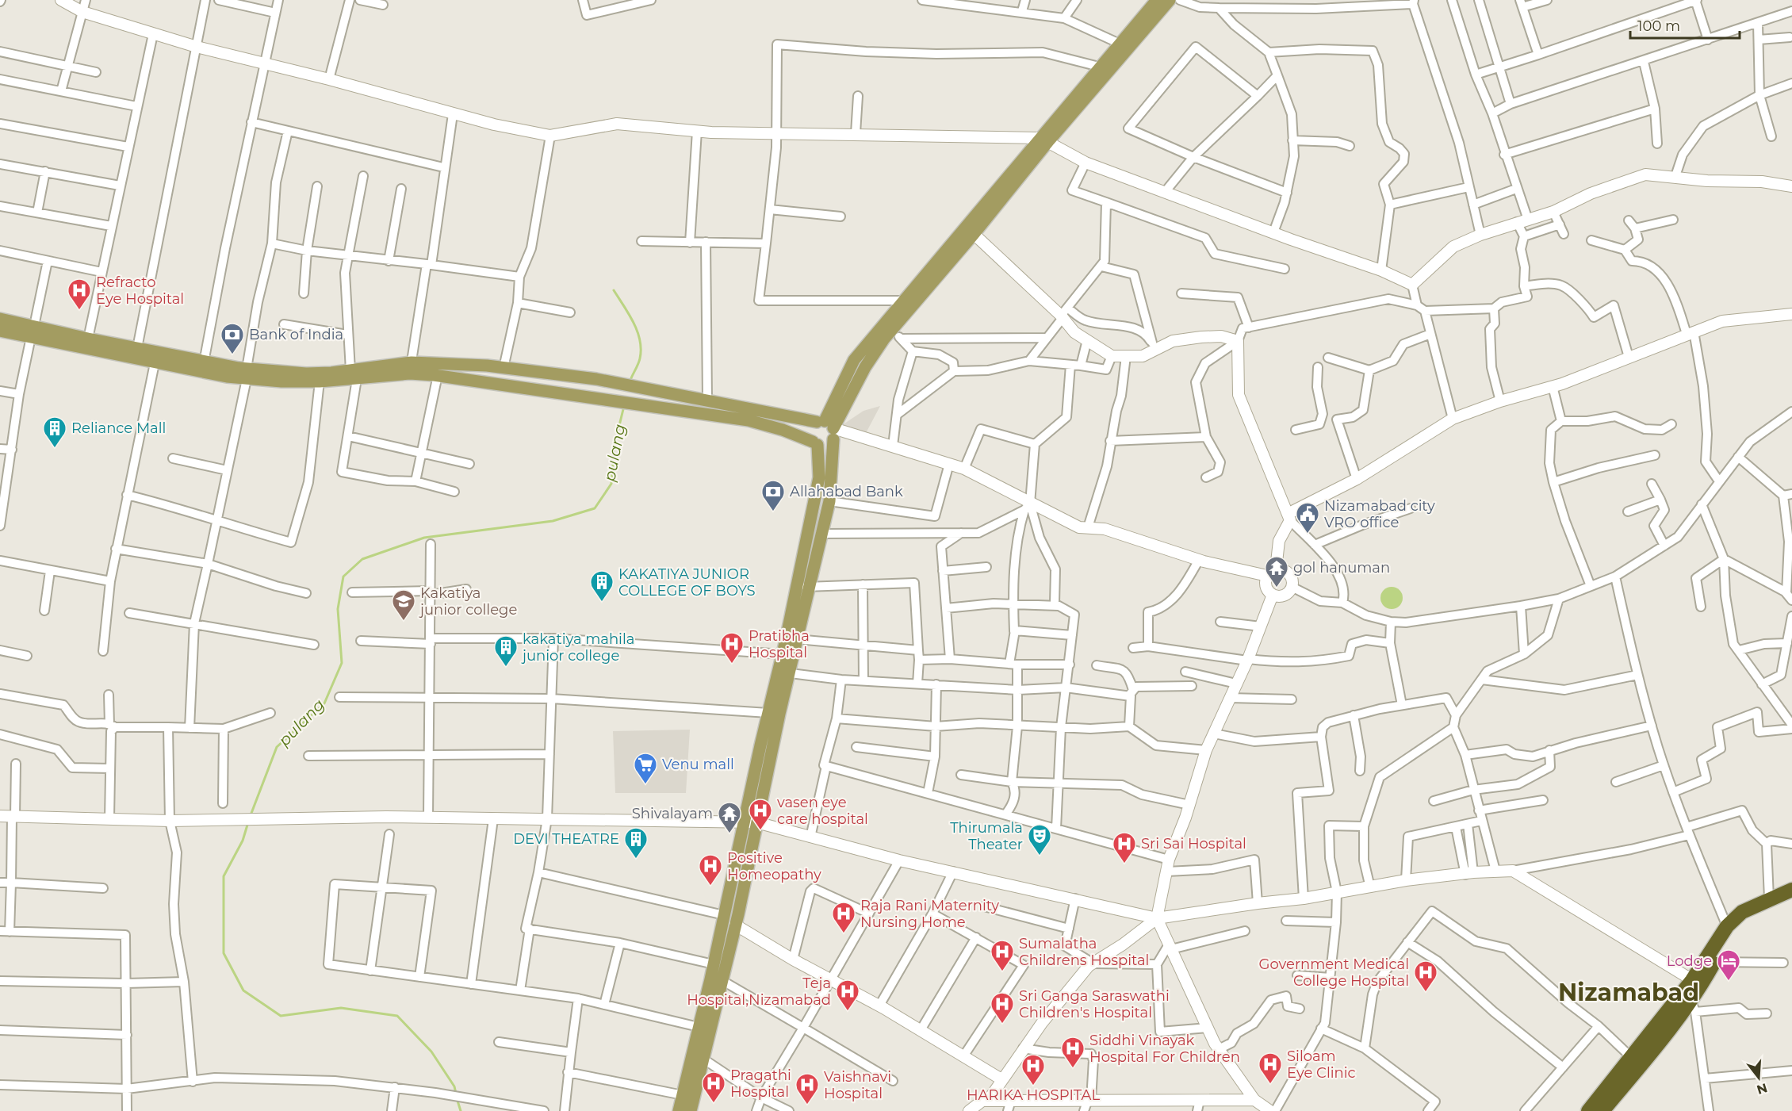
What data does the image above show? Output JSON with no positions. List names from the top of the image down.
{
  "districts": ["Nizamabad"],
  "water": ["pulang"],
  "places": {
    "hospital": [
      "Refracto Eye Hospital",
      "Pratibha Hospital",
      "vasen eye care hospital",
      "Sri Sai Hospital",
      "Positive Homeopathy",
      "Raja Rani Maternity Nursing Home",
      "Sumalatha Childrens Hospital",
      "Government Medical College Hospital",
      "Teja Hospital,Nizamabad",
      "Sri Ganga Saraswathi Children's Hospital",
      "Siddhi Vinayak Hospital For Children",
      "Siloam Eye Clinic",
      "HARIKA HOSPITAL",
      "Pragathi Hospital",
      "Vaishnavi Hospital"
    ],
    "bank": ["Bank of India", "Allahabad Bank"],
    "building": [
      "Reliance Mall",
      "KAKATIYA JUNIOR COLLEGE OF BOYS",
      "kakatiya mahila junior college",
      "DEVI THEATRE"
    ],
    "public building": ["Nizamabad city VRO office"],
    "temple": ["gol hanuman", "Shivalayam"],
    "school or university": ["Kakatiya junior college"],
    "supermarket": ["Venu mall"],
    "theatre": ["Thirumala Theater"],
    "hotel": ["Lodge"]
  },
  "scale_bar": "100 m",
  "north": "bottom"
}
